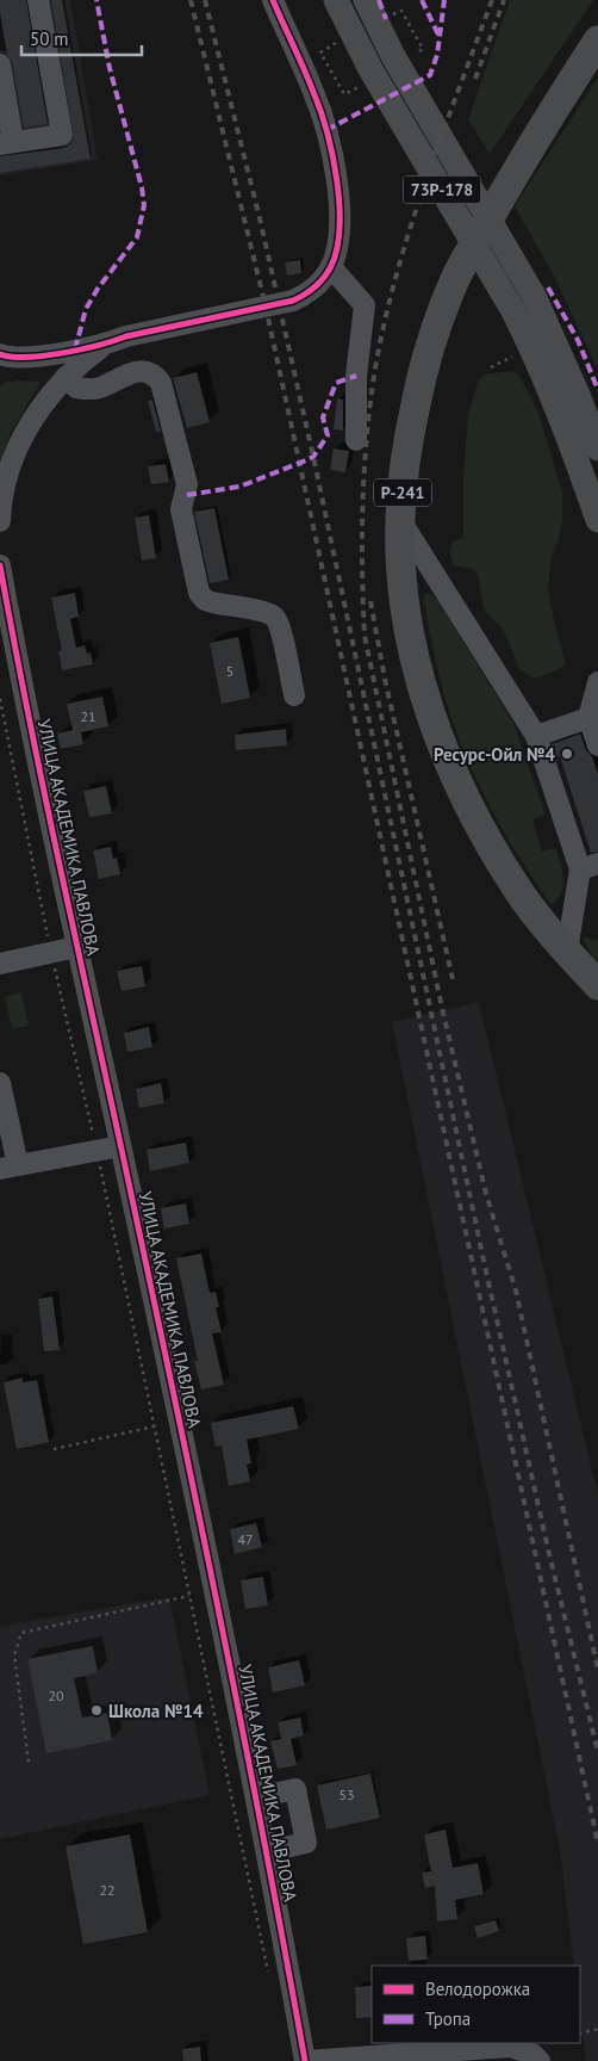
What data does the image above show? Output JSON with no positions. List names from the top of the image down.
{
  "streets": {
    "highway": ["Р-241"],
    "main road": ["73Р-178"],
    "street": ["УЛИЦА АКАДЕМИКА ПАВЛОВА"]
  },
  "places": ["Ресурс-Ойл №4", "Школа №14"],
  "house_numbers": [
    "5",
    "21",
    "47",
    "20",
    "53",
    "22"
  ],
  "legend": ["Велодорожка", "Тропа"],
  "scale_bar": "50 m"
}
